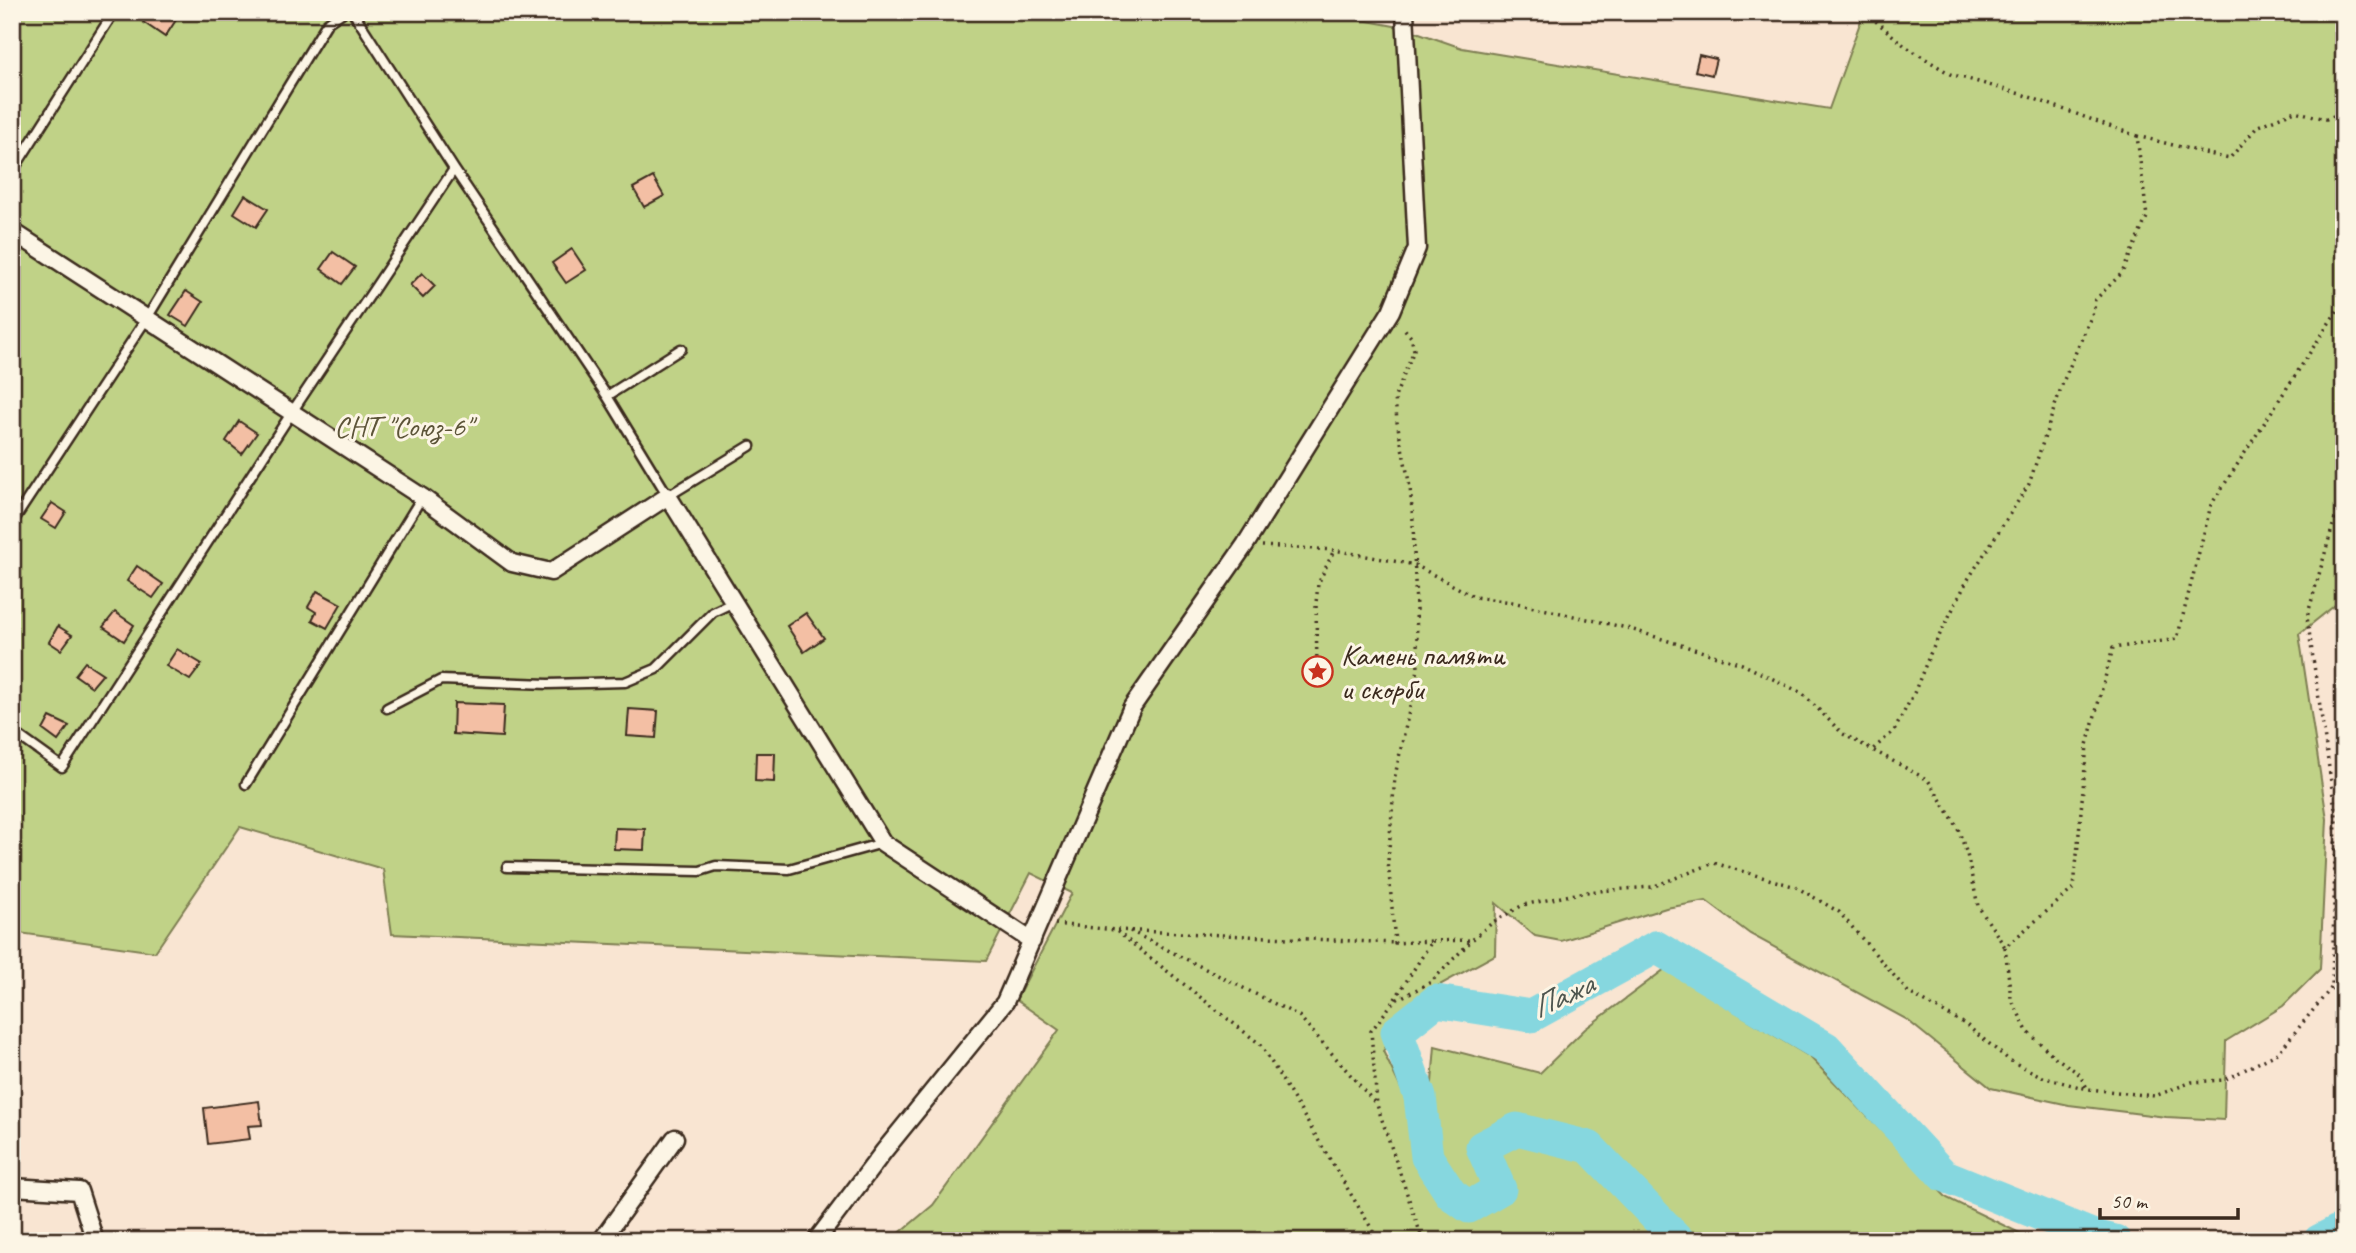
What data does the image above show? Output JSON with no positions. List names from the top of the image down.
{
  "water": ["Пажа"],
  "parks": ["СНТ \"Союз-6\""],
  "places": {
    "place": ["Камень памяти и скорби"]
  },
  "scale_bar": "50 m"
}
